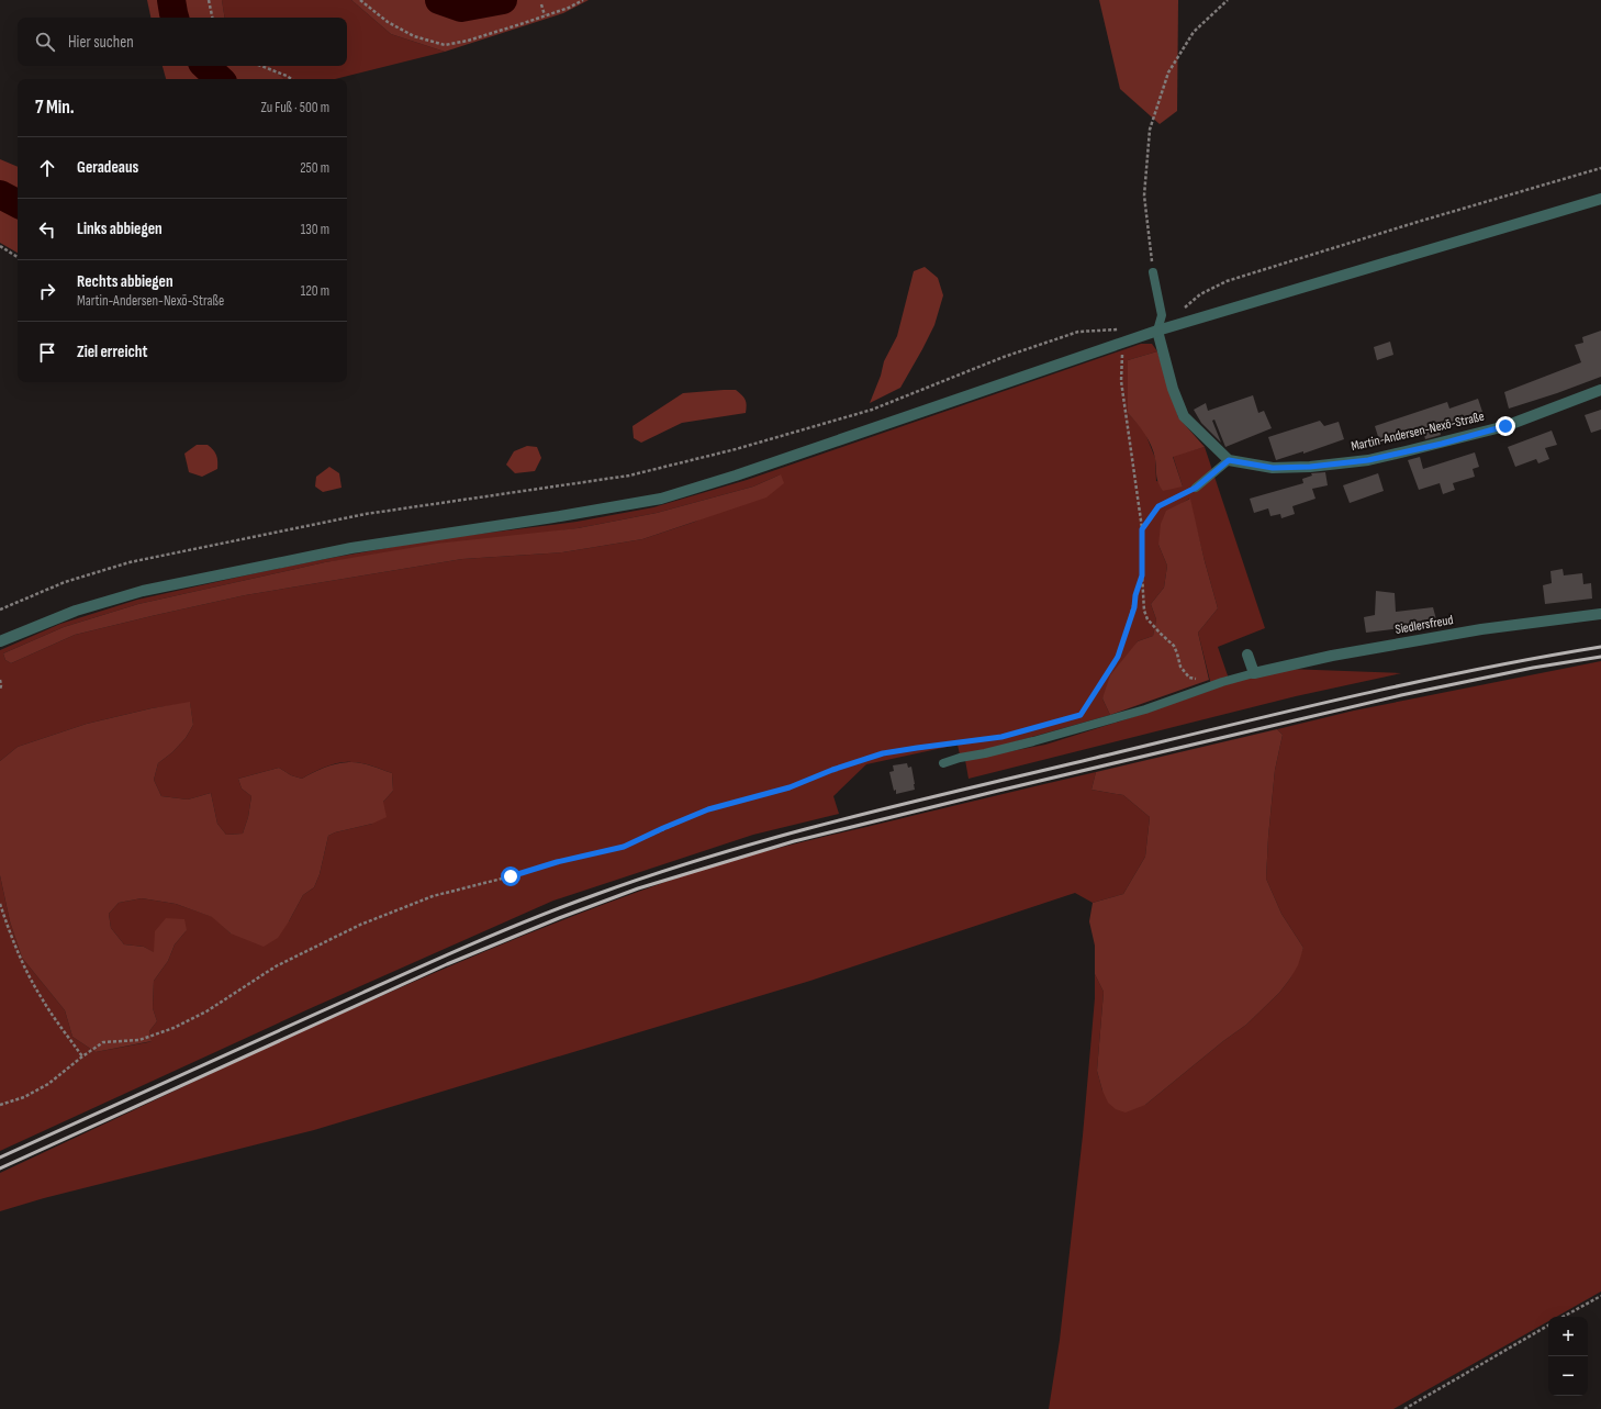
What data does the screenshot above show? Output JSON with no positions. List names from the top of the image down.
{
  "streets": {
    "street": ["Martin-Andersen-Nexö-Straße", "Siedlersfreud"]
  },
  "page": {
    "search": "Hier suchen",
    "heading": ["7 Min.", "Zu Fuß · 500 m"],
    "list": [
      ["Geradeaus", "250 m"],
      ["Links abbiegen", "130 m"],
      ["Rechts abbiegen", "Martin-Andersen-Nexö-Straße", "120 m"],
      "Ziel erreicht"
    ],
    "map_buttons": ["+", "−"]
  }
}
